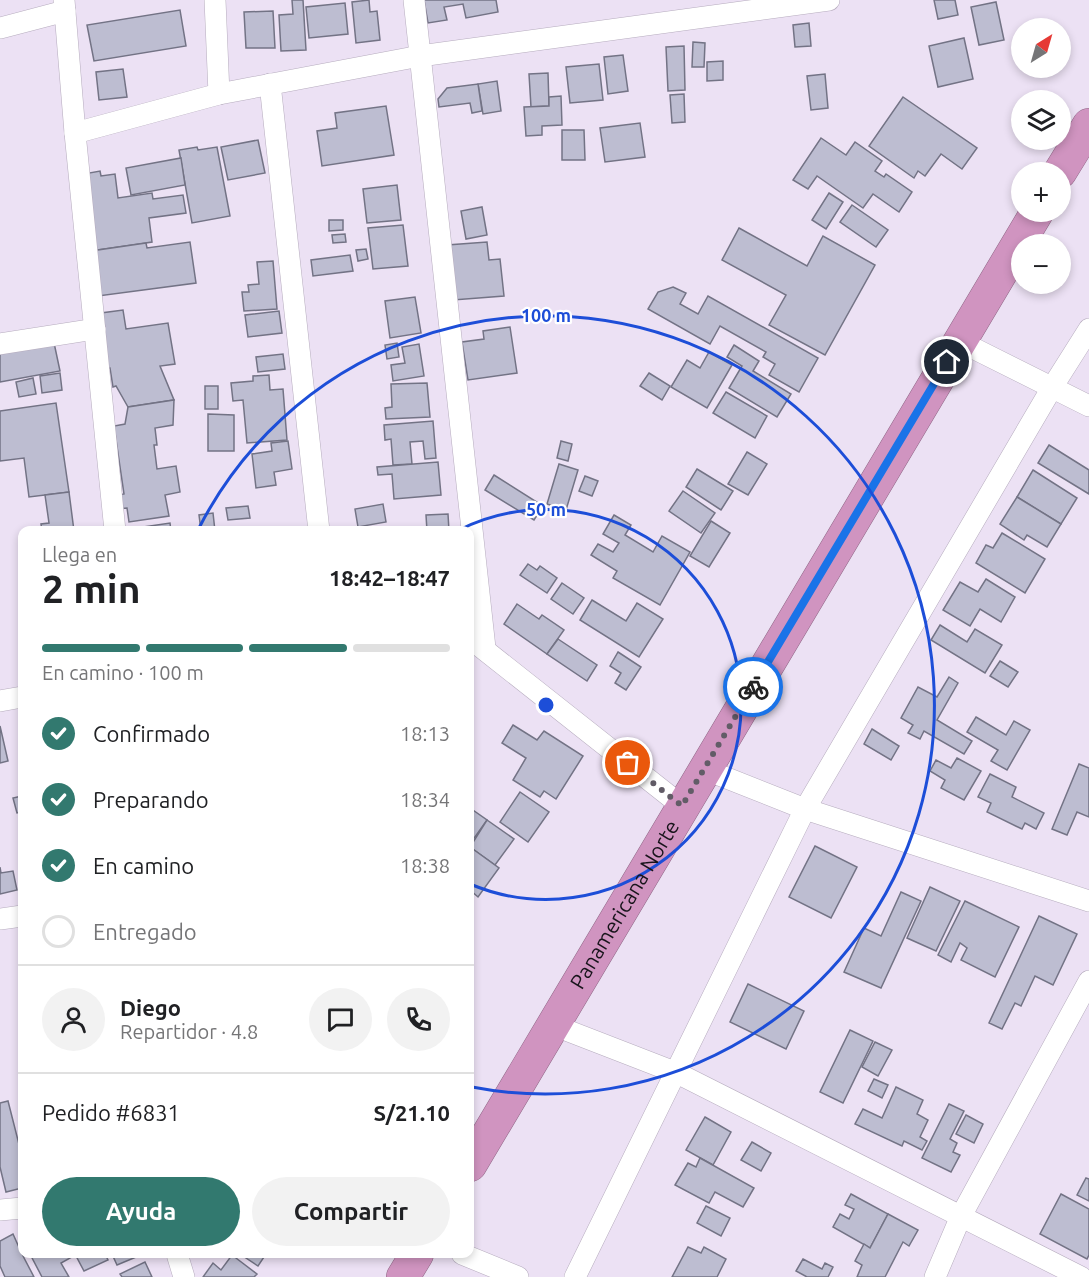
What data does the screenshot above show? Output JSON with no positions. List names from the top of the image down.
{
  "streets": {
    "highway": ["Panamericana Norte"]
  },
  "north": "top right",
  "page": {
    "map_buttons": ["+", "−"],
    "heading": ["2 min", "Llega en", "18:42–18:47"],
    "panel": [
      "Diego",
      "Repartidor · 4.8",
      "Pedido #6831",
      "S/21.10"
    ],
    "bar": "En camino · 100 m",
    "list": [
      ["Confirmado", "18:13"],
      ["Preparando", "18:34"],
      ["En camino", "18:38"],
      "Entregado"
    ],
    "buttons": ["Ayuda", "Compartir"]
  },
  "rings": ["100 m", "50 m"]
}
